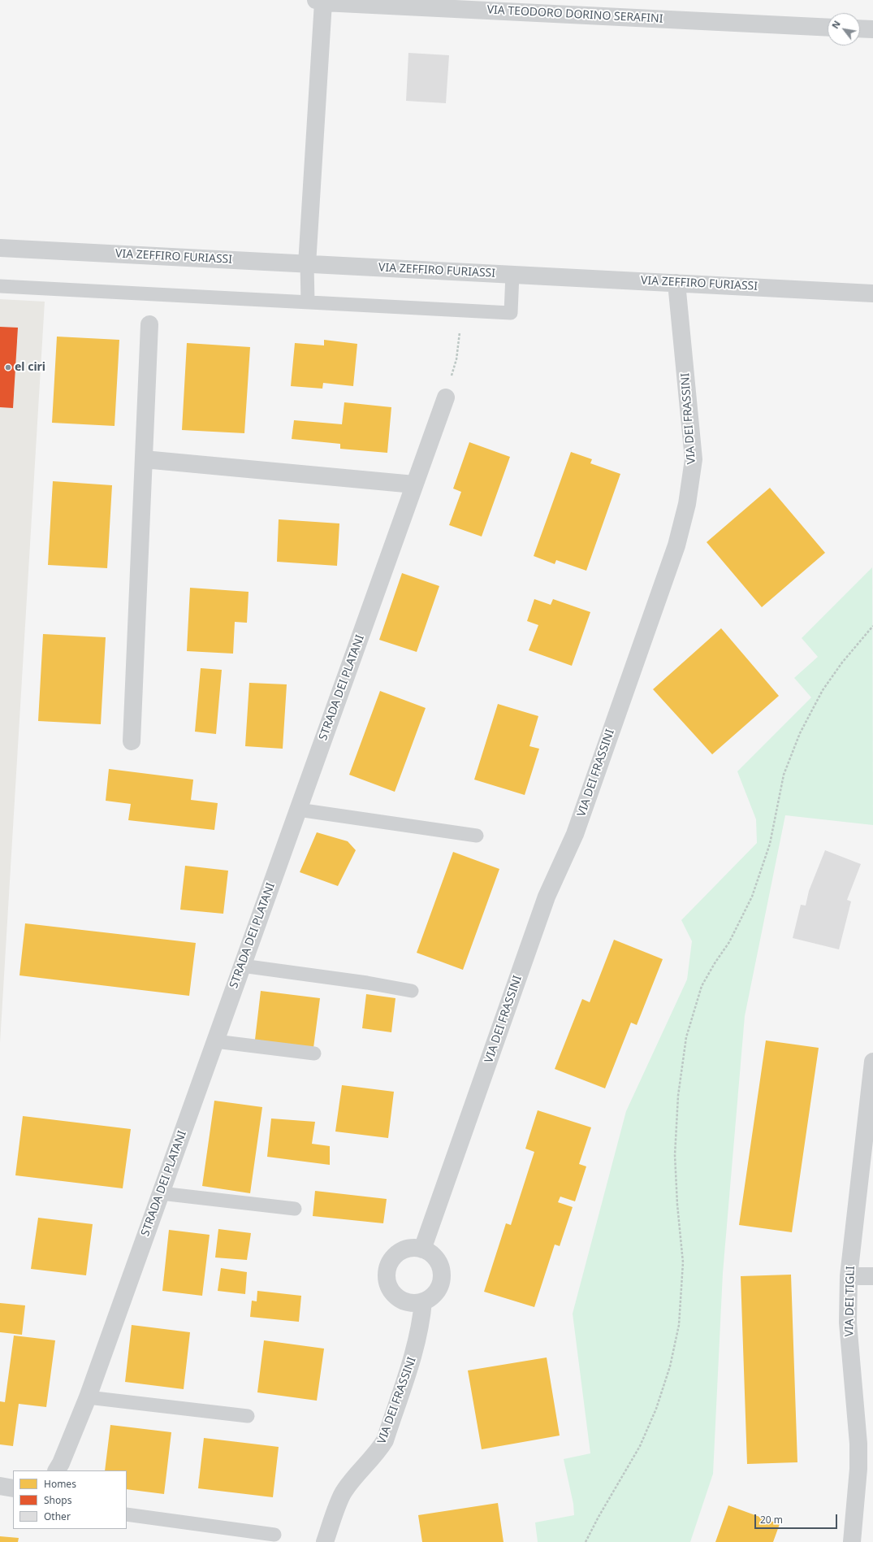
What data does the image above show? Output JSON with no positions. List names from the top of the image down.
{
  "streets": {
    "street": [
      "VIA TEODORO DORINO SERAFINI",
      "VIA ZEFFIRO FURIASSI",
      "VIA DEI FRASSINI",
      "STRADA DEI PLATANI",
      "VIA DEI TIGLI"
    ]
  },
  "crossings": [
    ["VIA ZEFFIRO FURIASSI", "VIA DEI FRASSINI"]
  ],
  "places": ["el ciri"],
  "legend": ["Homes", "Shops", "Other"],
  "scale_bar": "20 m",
  "north": "top left"
}
